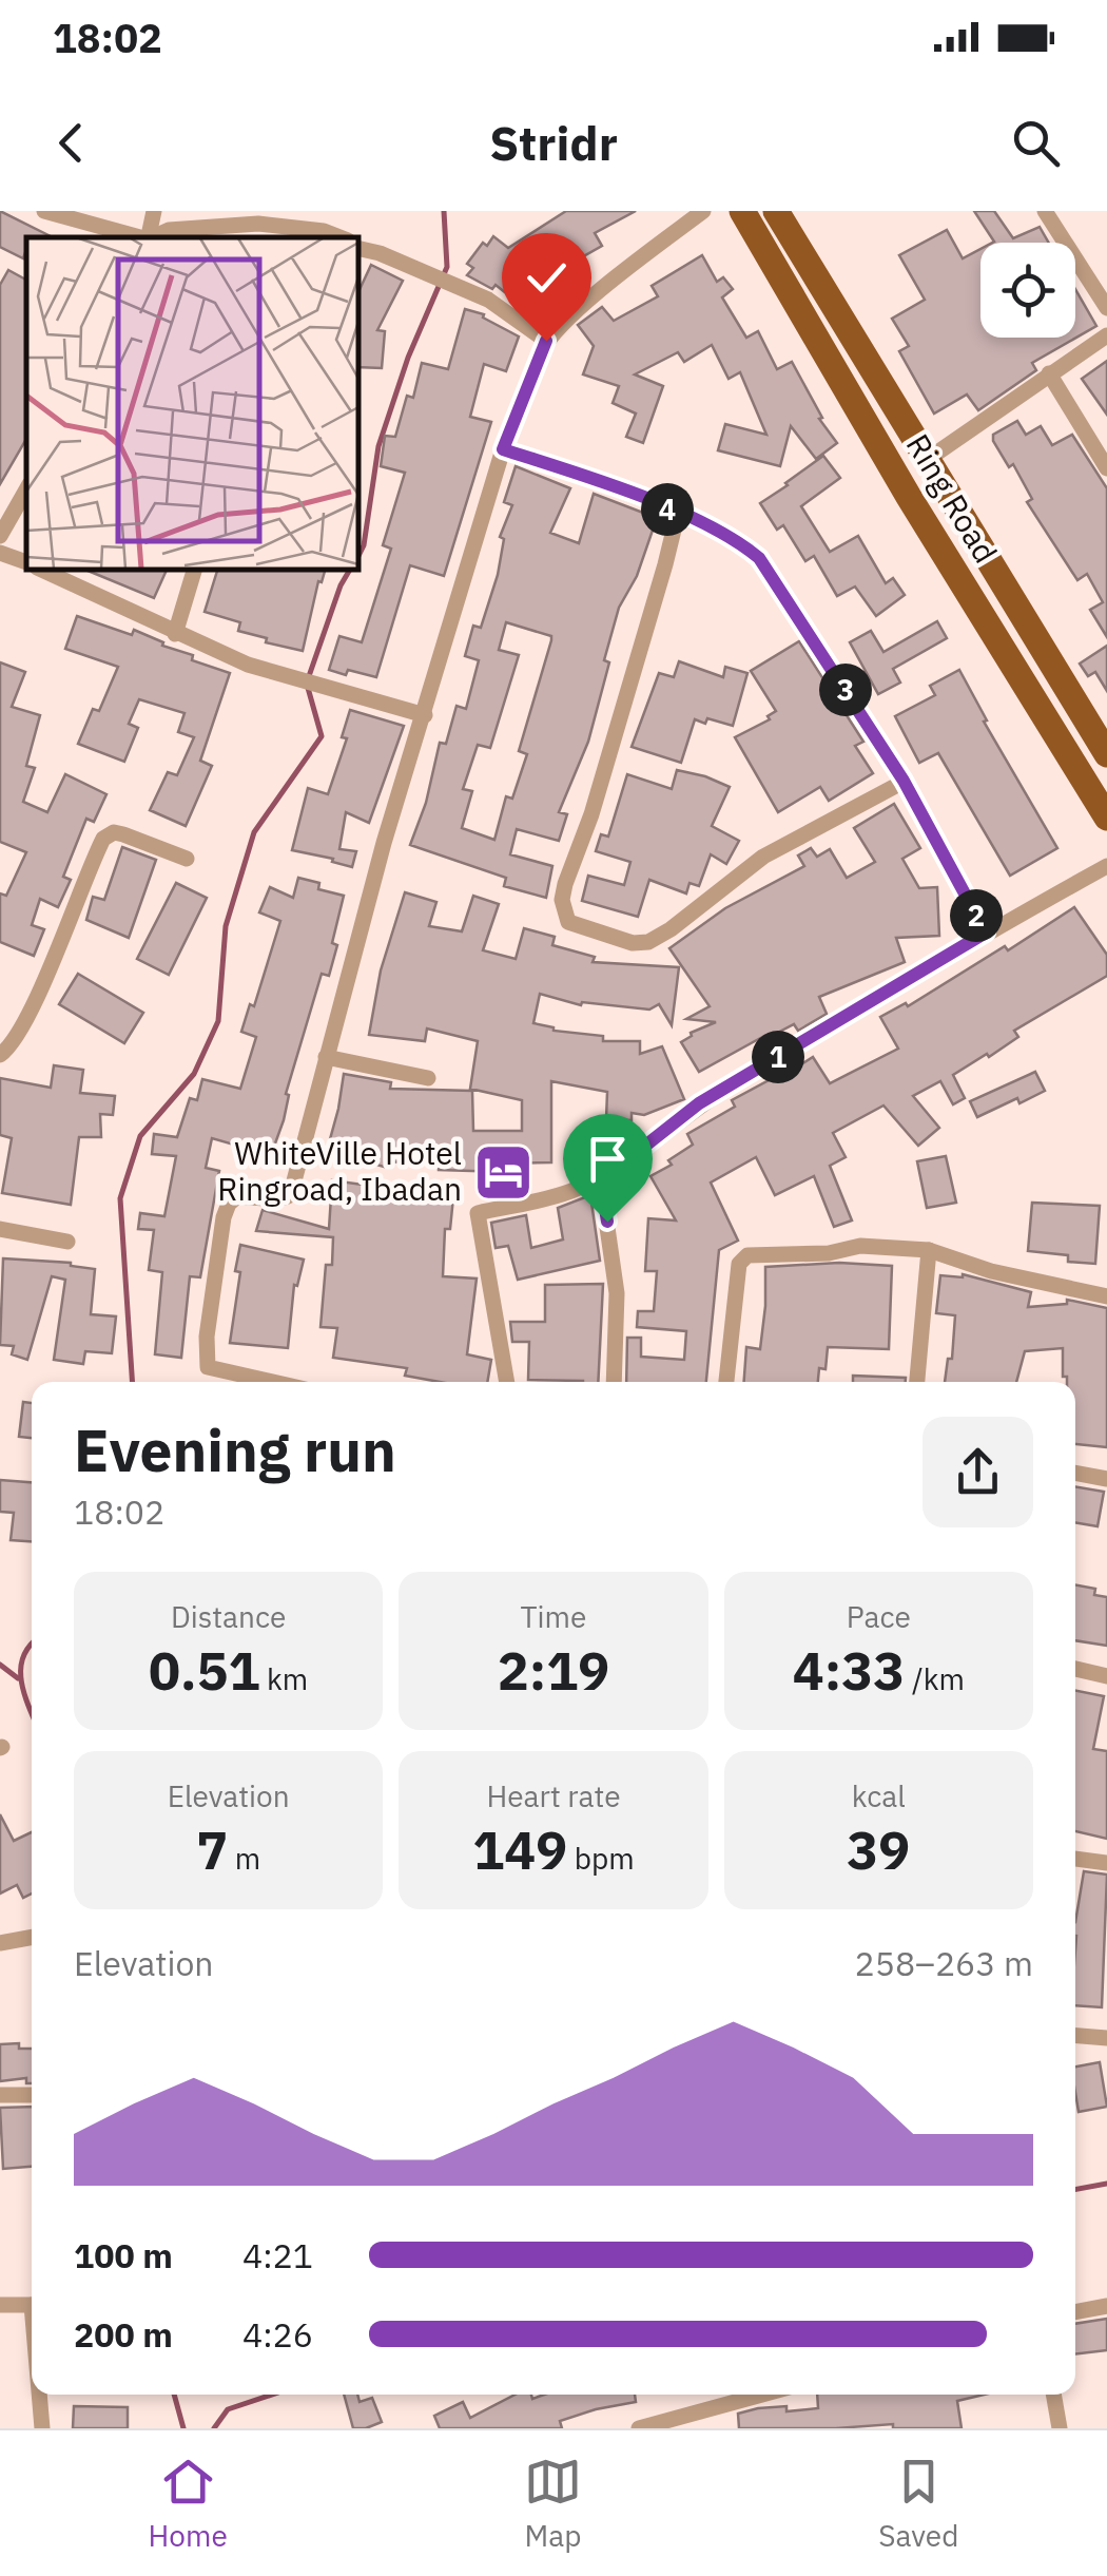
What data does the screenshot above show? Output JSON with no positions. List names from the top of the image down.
{
  "streets": {
    "main road": ["Ring Road"]
  },
  "places": {
    "hotel": ["WhiteVille Hotel Ringroad, Ibadan"]
  },
  "page": {
    "status": "18:02",
    "header": "Stridr",
    "pins": [
      "4",
      "3",
      "2",
      "1"
    ],
    "heading": ["Evening run", "18:02"],
    "stats": [
      ["Distance", "0.51 km"],
      ["Time", "2:19"],
      ["Pace", "4:33 /km"],
      ["Elevation", "7 m"],
      ["Heart rate", "149 bpm"],
      ["kcal", "39"]
    ],
    "chart": ["Elevation", "258–263 m"],
    "list": [
      {
        "name": "100 m",
        "note": "4:21"
      },
      {
        "name": "200 m",
        "note": "4:26"
      }
    ],
    "tabs": ["Home", "Map", "Saved"]
  }
}
